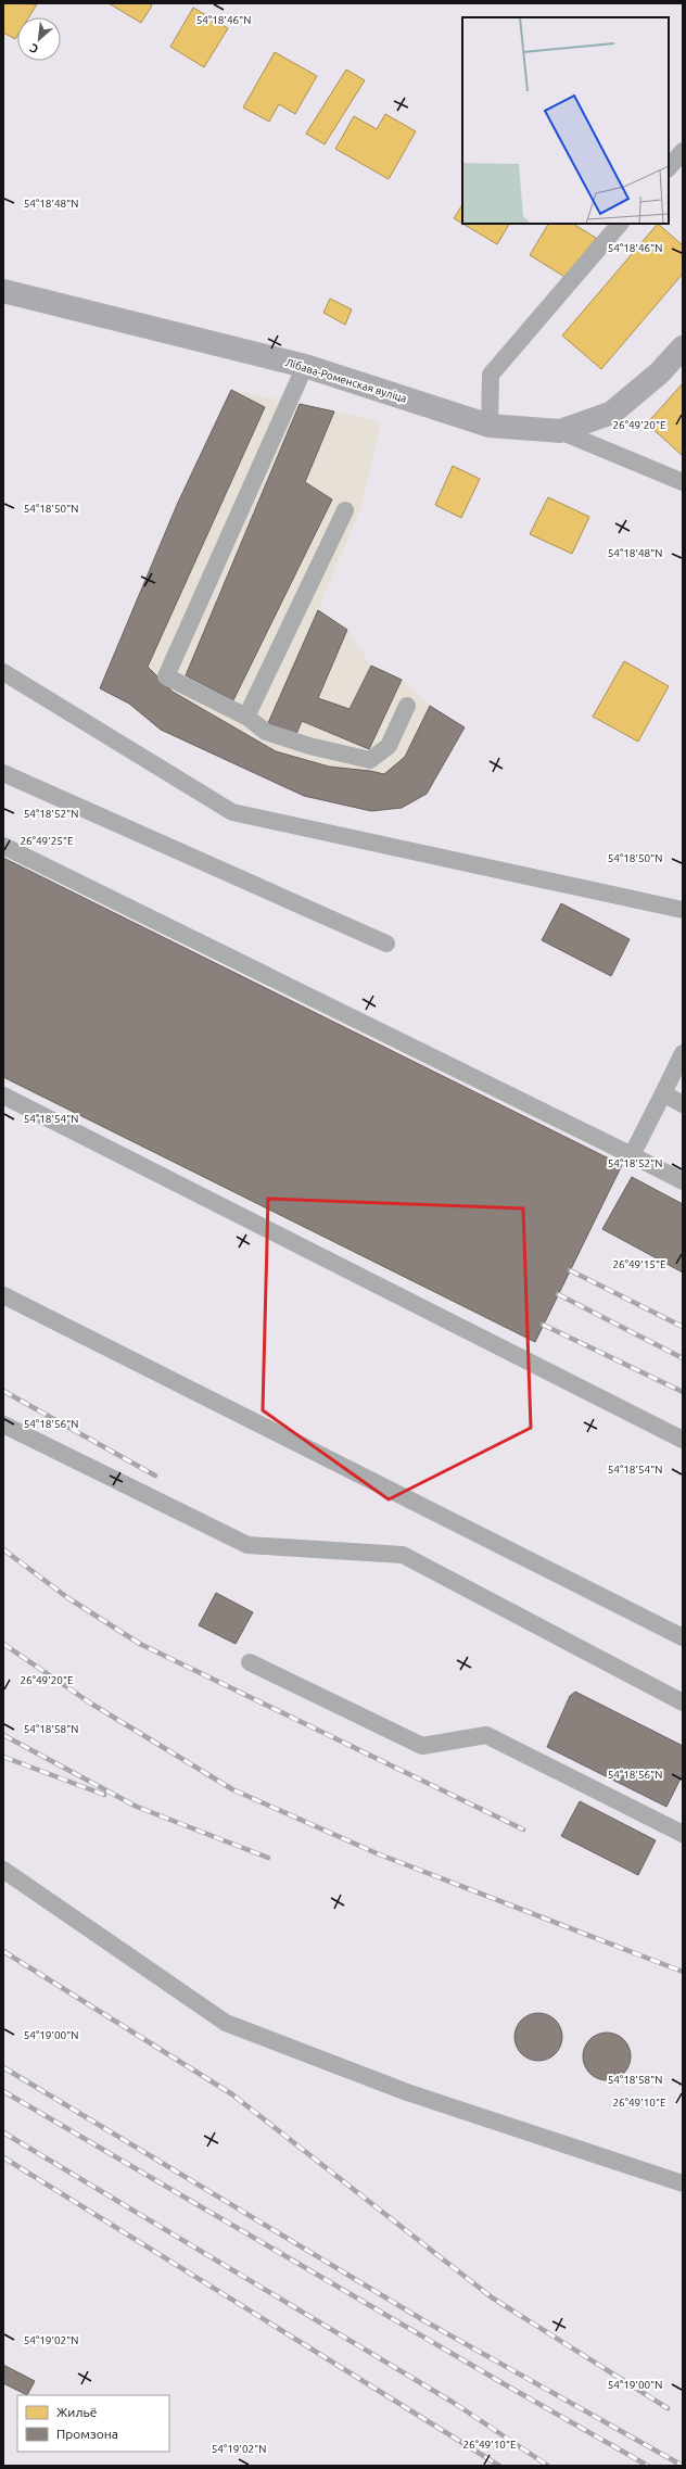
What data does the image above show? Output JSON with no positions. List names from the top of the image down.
{
  "streets": {
    "main road": ["Лібава-Роменская вуліца"]
  },
  "legend": ["Жильё", "Промзона"],
  "north": "bottom left",
  "coordinates": [
    "54°18'46\"N",
    "54°18'48\"N",
    "26°49'20\"E",
    "54°18'50\"N",
    "54°18'52\"N",
    "26°49'25\"E",
    "54°18'54\"N",
    "26°49'15\"E",
    "54°18'56\"N",
    "54°18'58\"N",
    "54°19'00\"N",
    "26°49'10\"E",
    "54°19'02\"N"
  ]
}
